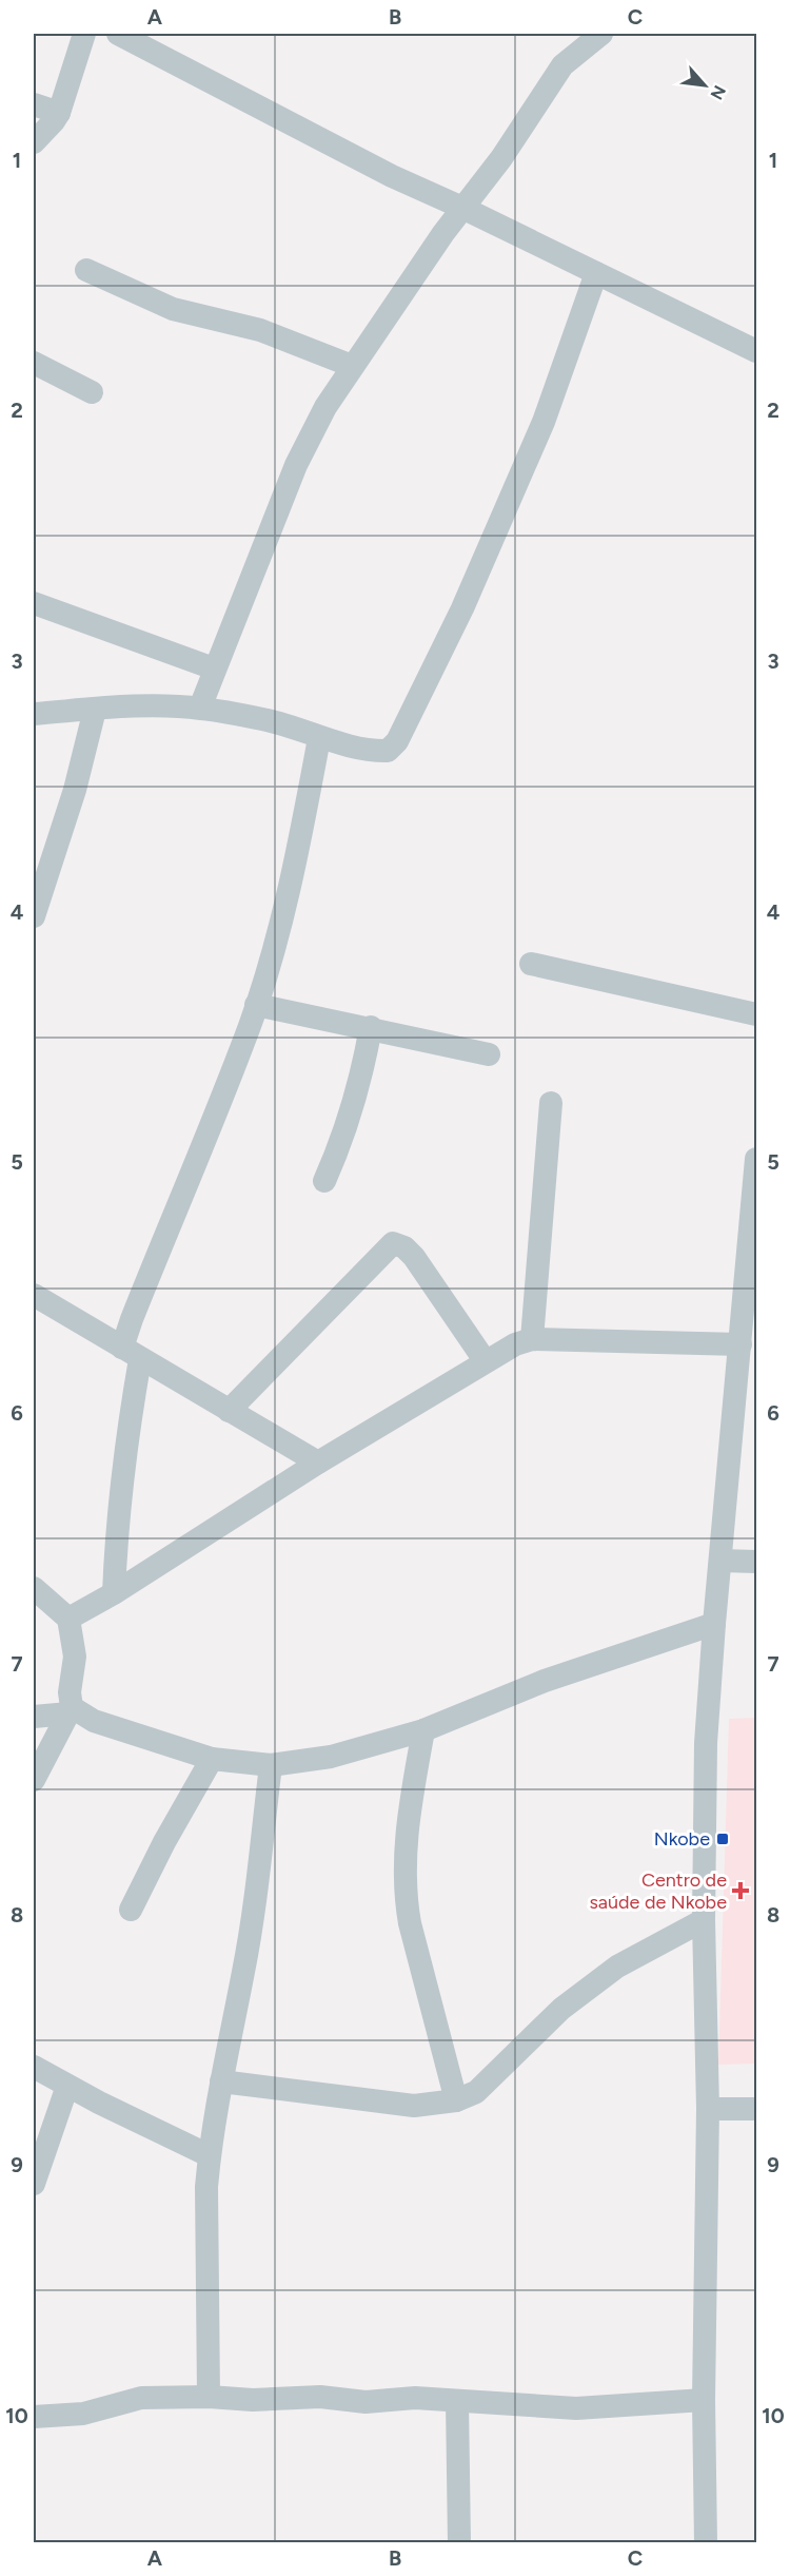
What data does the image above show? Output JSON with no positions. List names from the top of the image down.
{
  "places": {
    "transit": ["Nkobe"],
    "health": ["Centro de saúde de Nkobe"]
  },
  "north": "bottom right",
  "grid": {
    "columns": ["A", "B", "C"],
    "rows": [
      "1",
      "2",
      "3",
      "4",
      "5",
      "6",
      "7",
      "8",
      "9",
      "10"
    ]
  }
}
